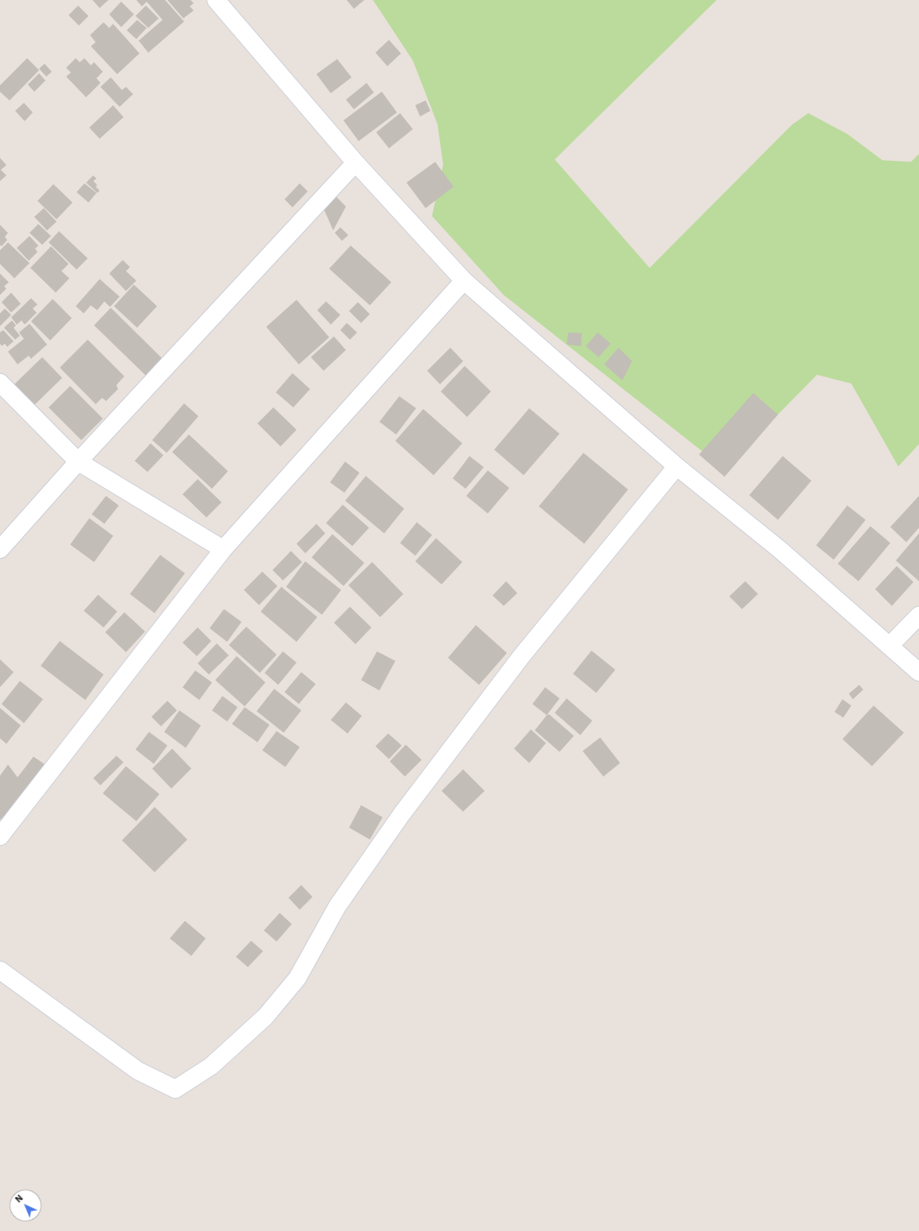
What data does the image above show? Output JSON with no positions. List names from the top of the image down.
{
  "north": "top left"
}
